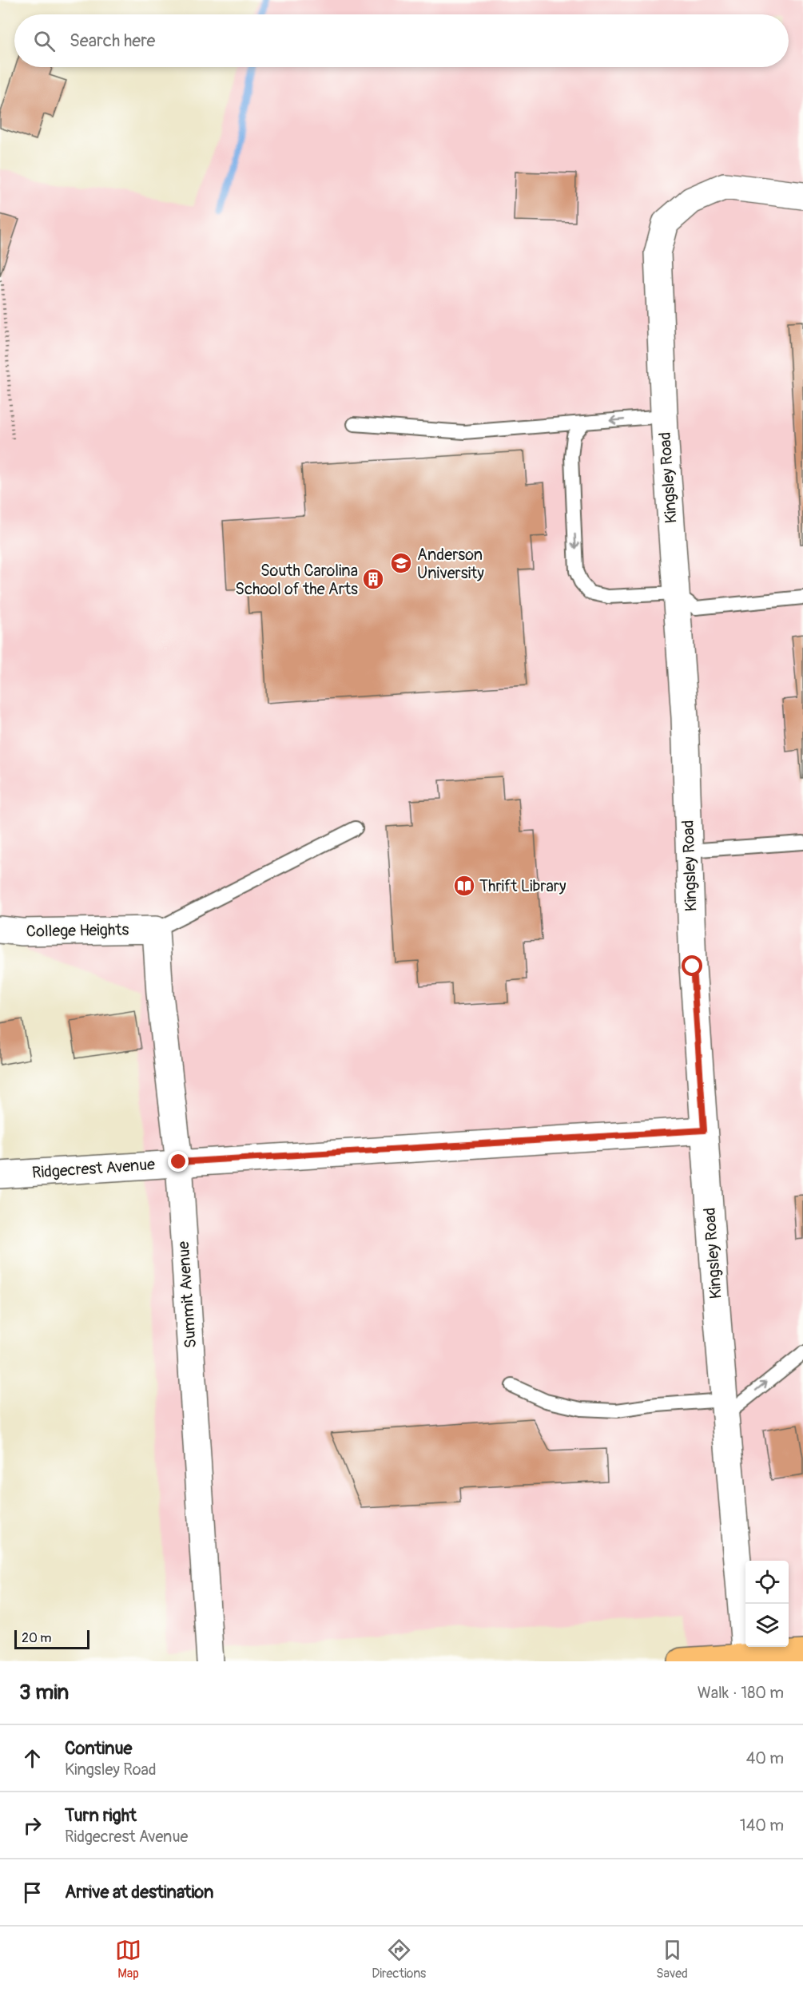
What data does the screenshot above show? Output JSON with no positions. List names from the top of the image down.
{
  "streets": {
    "street": [
      "Kingsley Road",
      "College Heights",
      "Ridgecrest Avenue",
      "Summit Avenue"
    ]
  },
  "crossings": [
    ["Kingsley Road", "Ridgecrest Avenue"],
    ["College Heights", "Summit Avenue"],
    ["Ridgecrest Avenue", "Summit Avenue"]
  ],
  "places": {
    "school or university": ["Anderson University"],
    "building": ["South Carolina School of the Arts"],
    "library": ["Thrift Library"]
  },
  "scale_bar": "20 m",
  "page": {
    "search": "Search here",
    "scale": "20 m",
    "heading": ["3 min", "Walk · 180 m"],
    "list": [
      ["Continue", "Kingsley Road", "40 m"],
      ["Turn right", "Ridgecrest Avenue", "140 m"],
      "Arrive at destination"
    ],
    "nav": ["Map", "Directions", "Saved"]
  }
}
